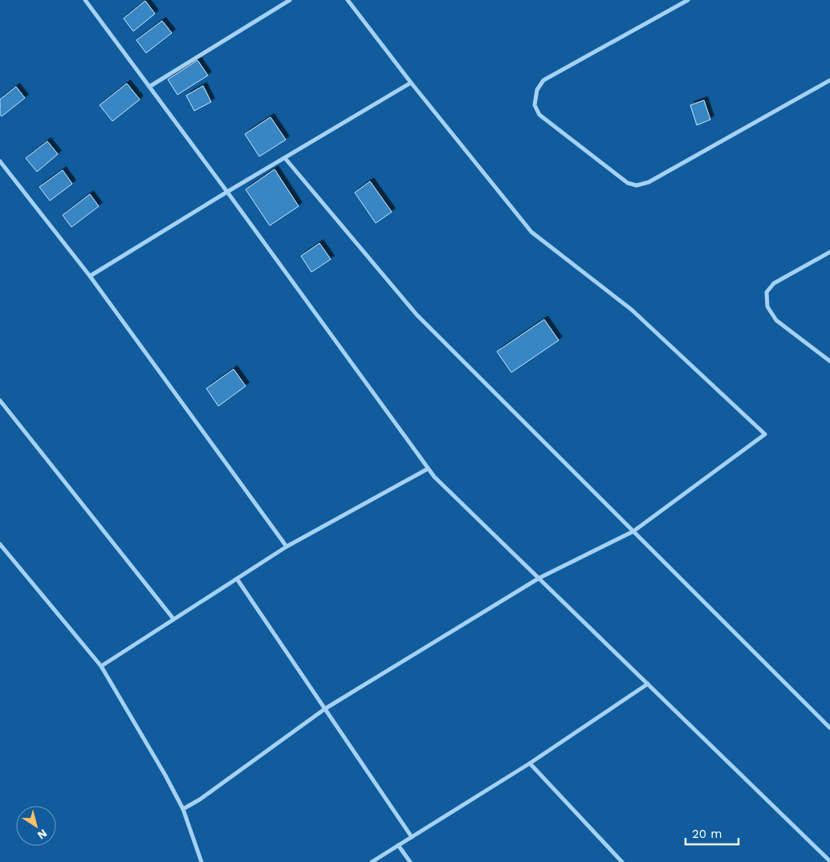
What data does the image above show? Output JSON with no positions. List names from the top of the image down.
{
  "scale_bar": "20 m",
  "north": "bottom right"
}
